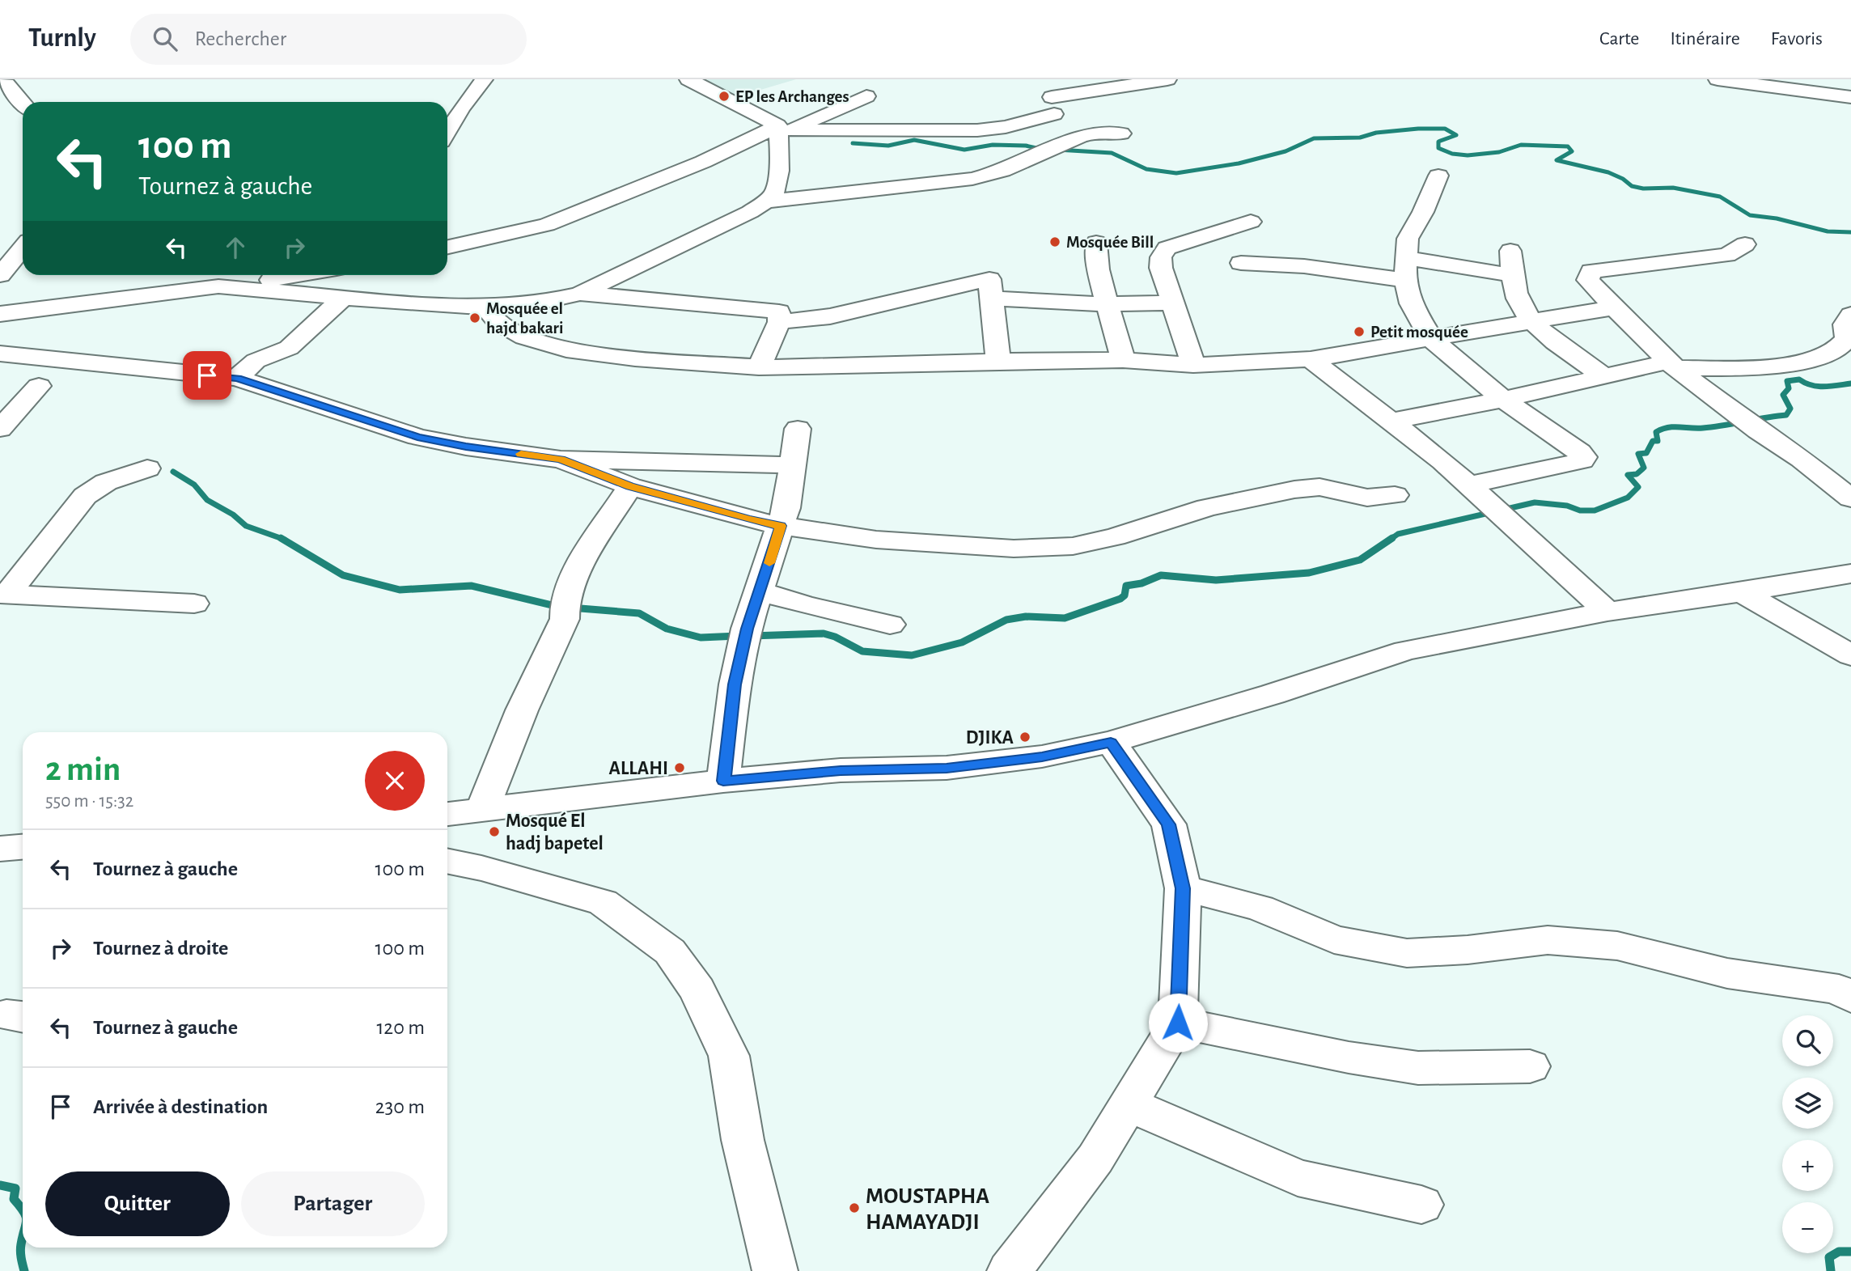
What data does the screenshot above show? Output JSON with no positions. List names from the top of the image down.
{
  "places": [
    "EP les Archanges",
    "Mosquée Bill",
    "Mosquée el hajd bakari",
    "Petit mosquée",
    "DJIKA",
    "ALLAHI",
    "Mosqué El hadj bapetel",
    "MOUSTAPHA HAMAYADJI"
  ],
  "page": {
    "header": "Turnly",
    "search": "Rechercher",
    "nav": ["Carte", "Itinéraire", "Favoris"],
    "turn": ["100 m", "Tournez à gauche"],
    "heading": ["2 min", "550 m · 15:32"],
    "list": [
      {
        "name": "Tournez à gauche",
        "value": "100 m"
      },
      {
        "name": "Tournez à droite",
        "value": "100 m"
      },
      {
        "name": "Tournez à gauche",
        "value": "120 m"
      },
      {
        "name": "Arrivée à destination",
        "value": "230 m"
      }
    ],
    "map_buttons": ["+", "−"],
    "buttons": ["Quitter", "Partager"]
  }
}
